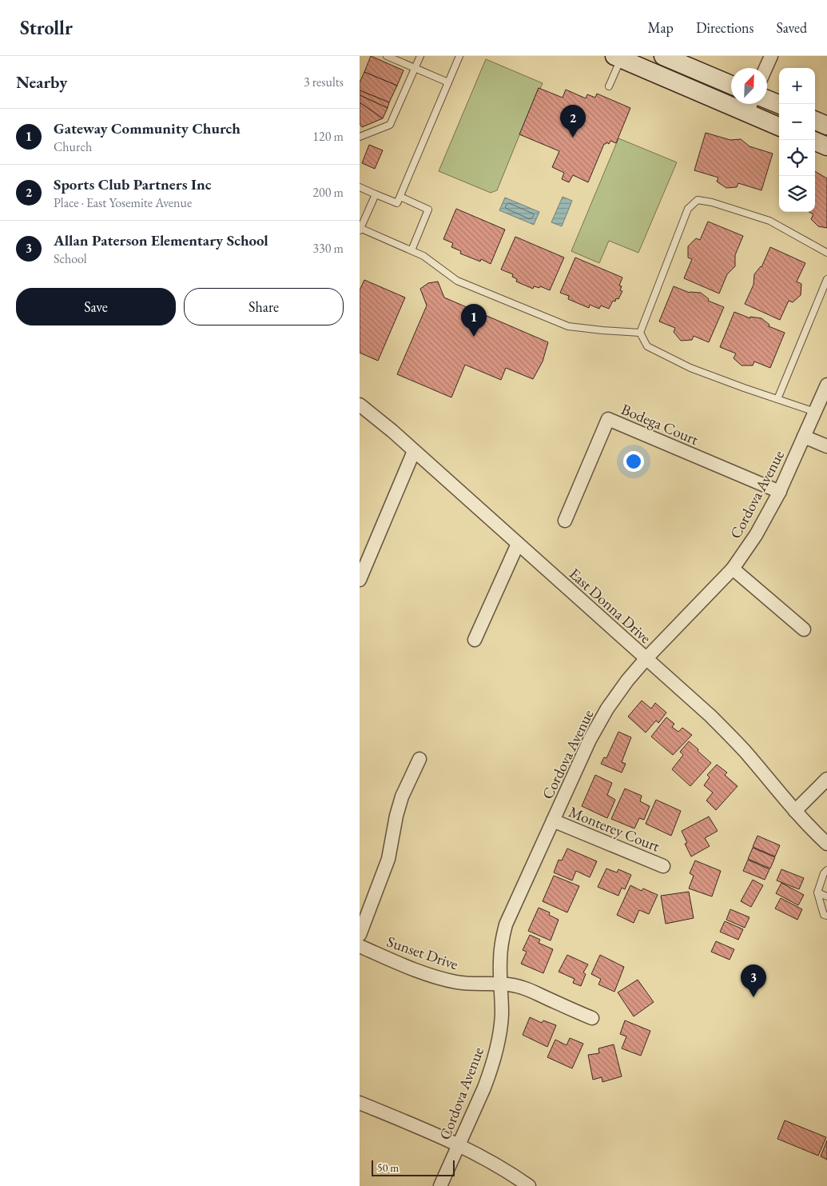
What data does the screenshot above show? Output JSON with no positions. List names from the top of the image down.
{
  "streets": {
    "street": [
      "Bodega Court",
      "Cordova Avenue",
      "East Donna Drive",
      "Monterey Court",
      "Sunset Drive"
    ]
  },
  "crossings": [
    ["Bodega Court", "Cordova Avenue"],
    ["Cordova Avenue", "East Donna Drive"],
    ["Cordova Avenue", "Monterey Court"],
    ["Cordova Avenue", "Sunset Drive"]
  ],
  "scale_bar": "50 m",
  "north": "top right",
  "page": {
    "header": "Strollr",
    "nav": ["Map", "Directions", "Saved"],
    "heading": ["Nearby", "3 results"],
    "map_buttons": ["+", "−"],
    "pins": ["2", "1", "3"],
    "list": [
      {
        "mark": "1",
        "name": "Gateway Community Church",
        "note": "Church",
        "value": "120 m"
      },
      {
        "mark": "2",
        "name": "Sports Club Partners Inc",
        "note": "Place · East Yosemite Avenue",
        "value": "200 m"
      },
      {
        "mark": "3",
        "name": "Allan Paterson Elementary School",
        "note": "School",
        "value": "330 m"
      }
    ],
    "buttons": ["Save", "Share"],
    "scale": "50 m"
  }
}
